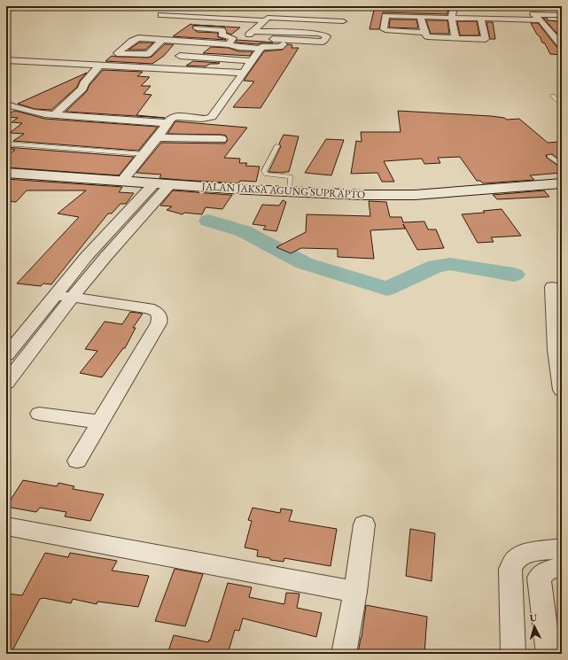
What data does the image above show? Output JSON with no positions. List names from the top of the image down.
{
  "streets": {
    "main road": ["JALAN JAKSA AGUNG SUPRAPTO"]
  },
  "north": "top"
}
